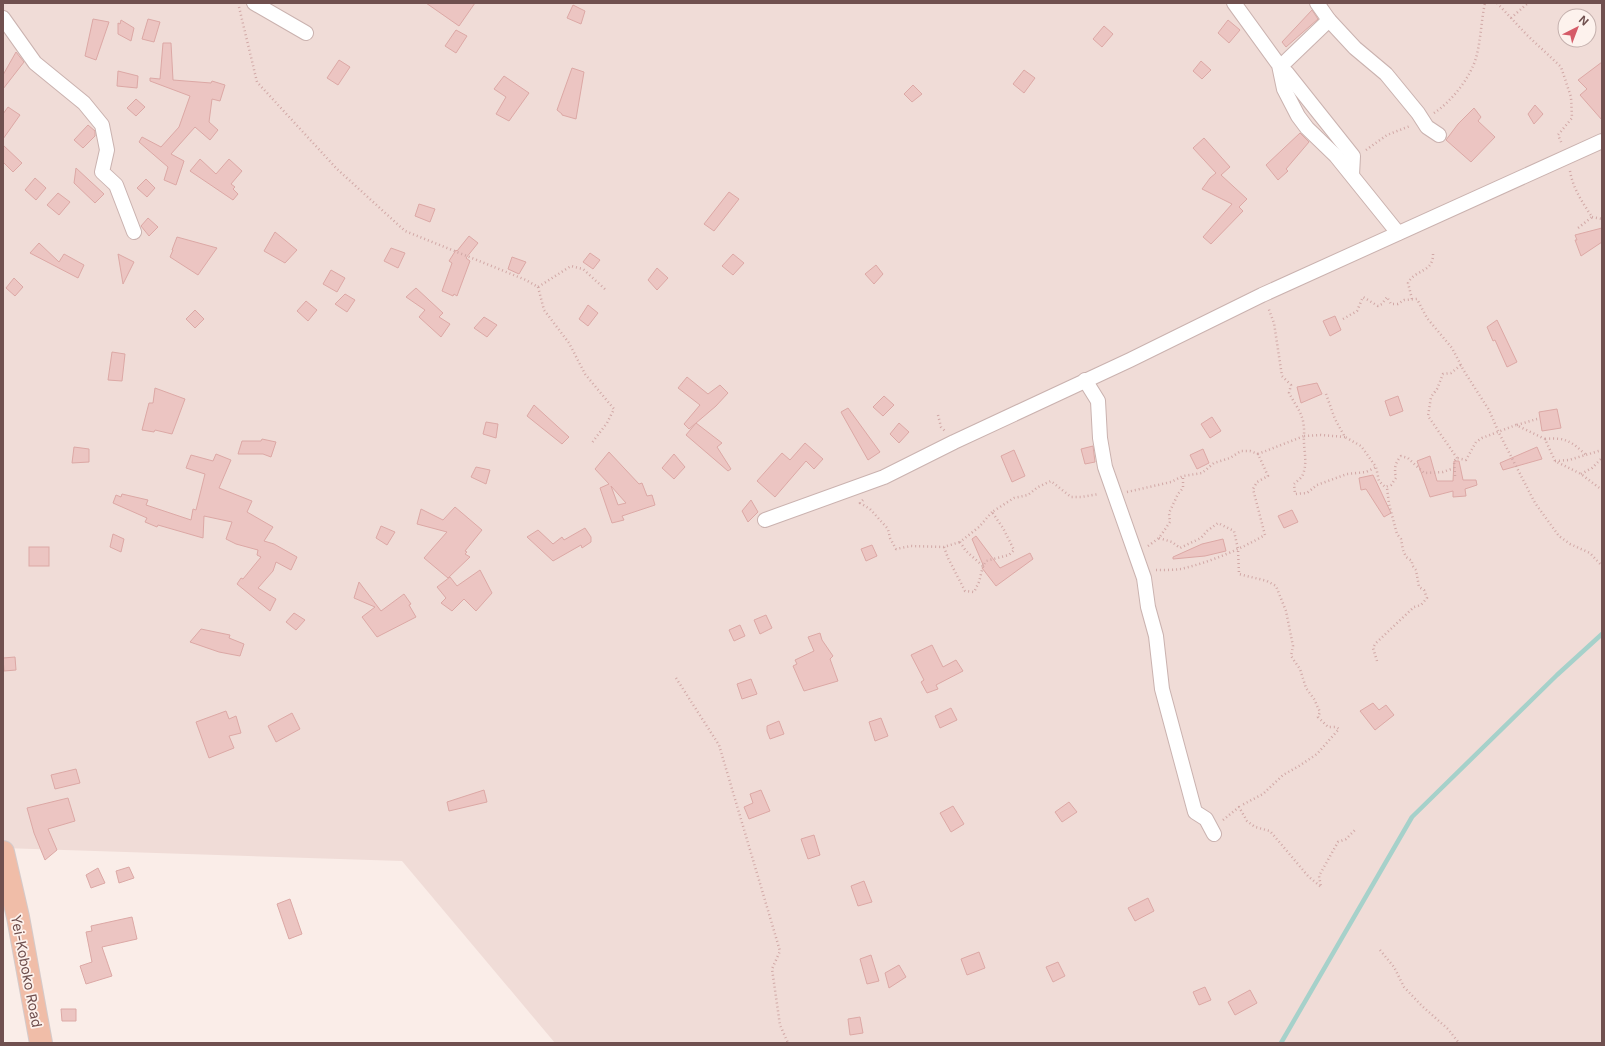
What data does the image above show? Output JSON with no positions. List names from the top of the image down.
{
  "streets": {
    "main road": ["Yei-Koboko Road"]
  },
  "north": "top right"
}
